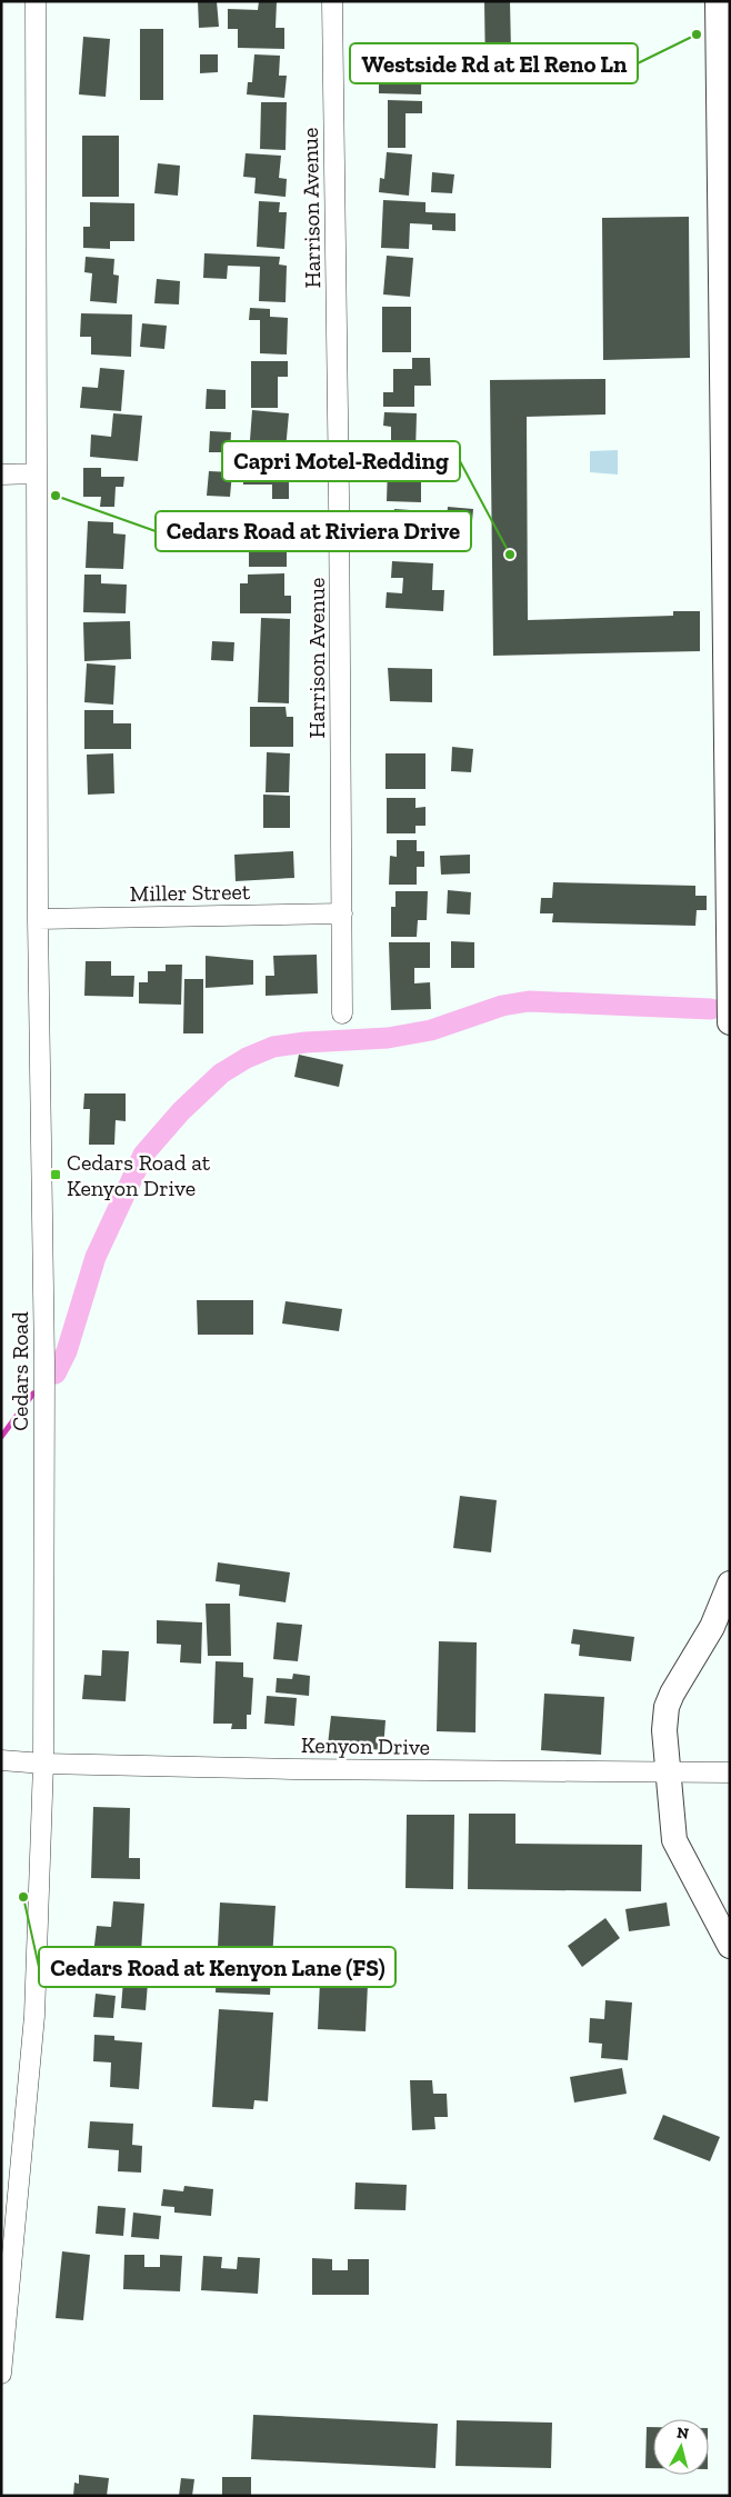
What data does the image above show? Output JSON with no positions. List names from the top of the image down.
{
  "streets": {
    "street": [
      "Harrison Avenue",
      "Miller Street",
      "Cedars Road",
      "Kenyon Drive"
    ]
  },
  "crossings": [
    ["Harrison Avenue", "Miller Street"],
    ["Miller Street", "Cedars Road"],
    ["Cedars Road", "Kenyon Drive"]
  ],
  "places": {
    "other": [
      "Westside Rd at El Reno Ln",
      "Cedars Road at Riviera Drive",
      "Capri Motel-Redding",
      "Cedars Road at Kenyon Lane (FS)"
    ],
    "transit": ["Cedars Road at Kenyon Drive"]
  },
  "north": "top"
}
